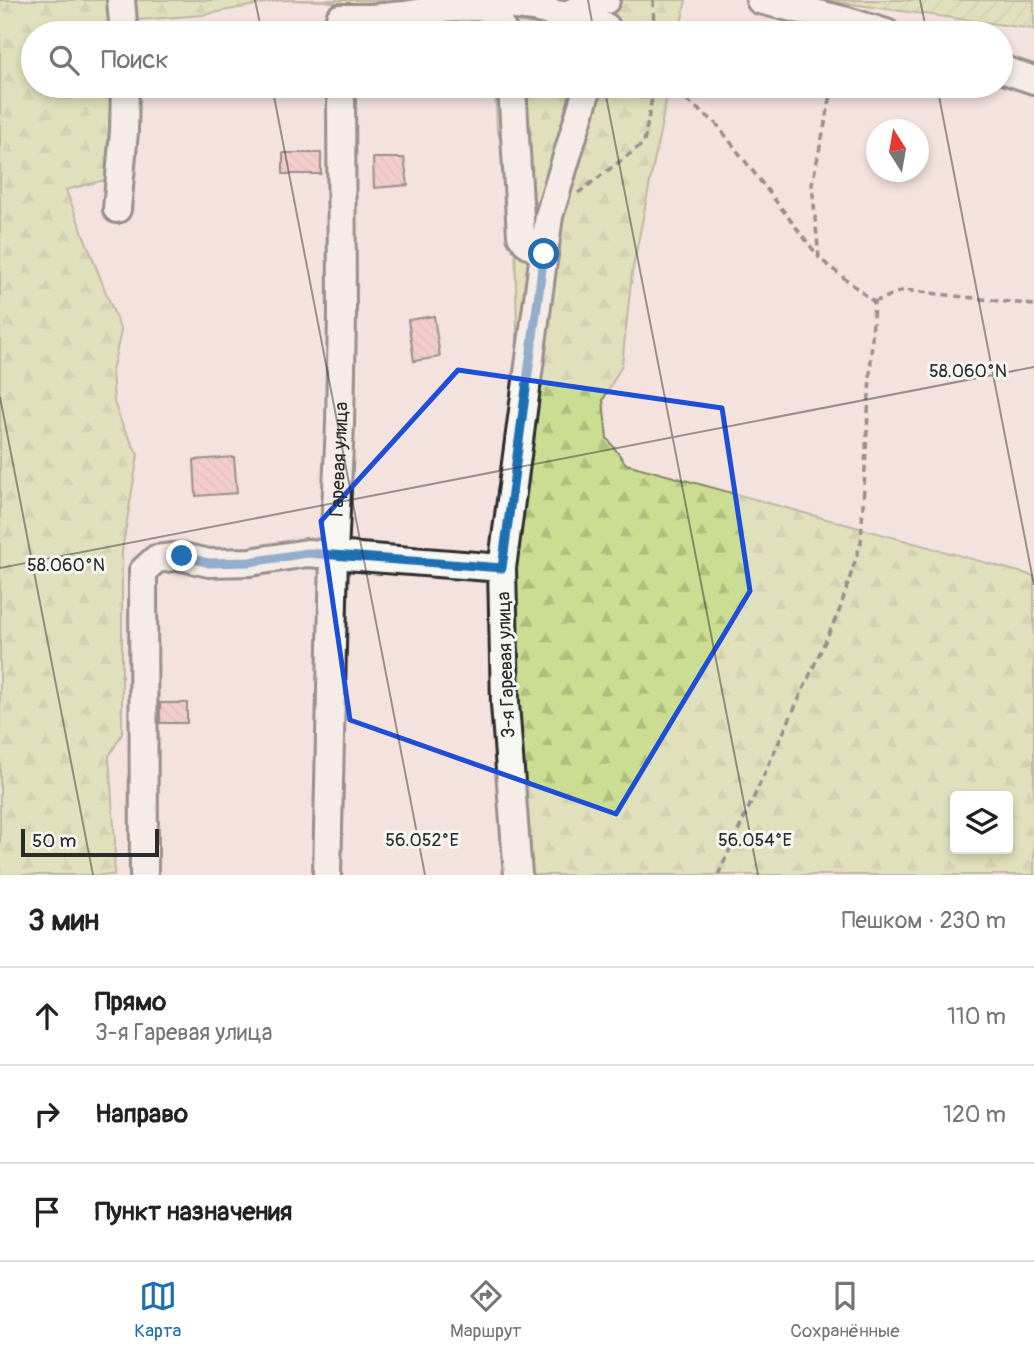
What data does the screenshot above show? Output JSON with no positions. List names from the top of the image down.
{
  "streets": {
    "street": ["Гаревая улица", "3-я Гаревая улица"]
  },
  "scale_bar": "50 m",
  "north": "top",
  "page": {
    "search": "Поиск",
    "scale": "50 m",
    "heading": ["3 мин", "Пешком · 230 m"],
    "list": [
      ["Прямо", "3-я Гаревая улица", "110 m"],
      ["Направо", "120 m"],
      "Пункт назначения"
    ],
    "nav": ["Карта", "Маршрут", "Сохранённые"]
  },
  "coordinates": ["58.060°N", "56.052°E", "56.054°E"]
}
